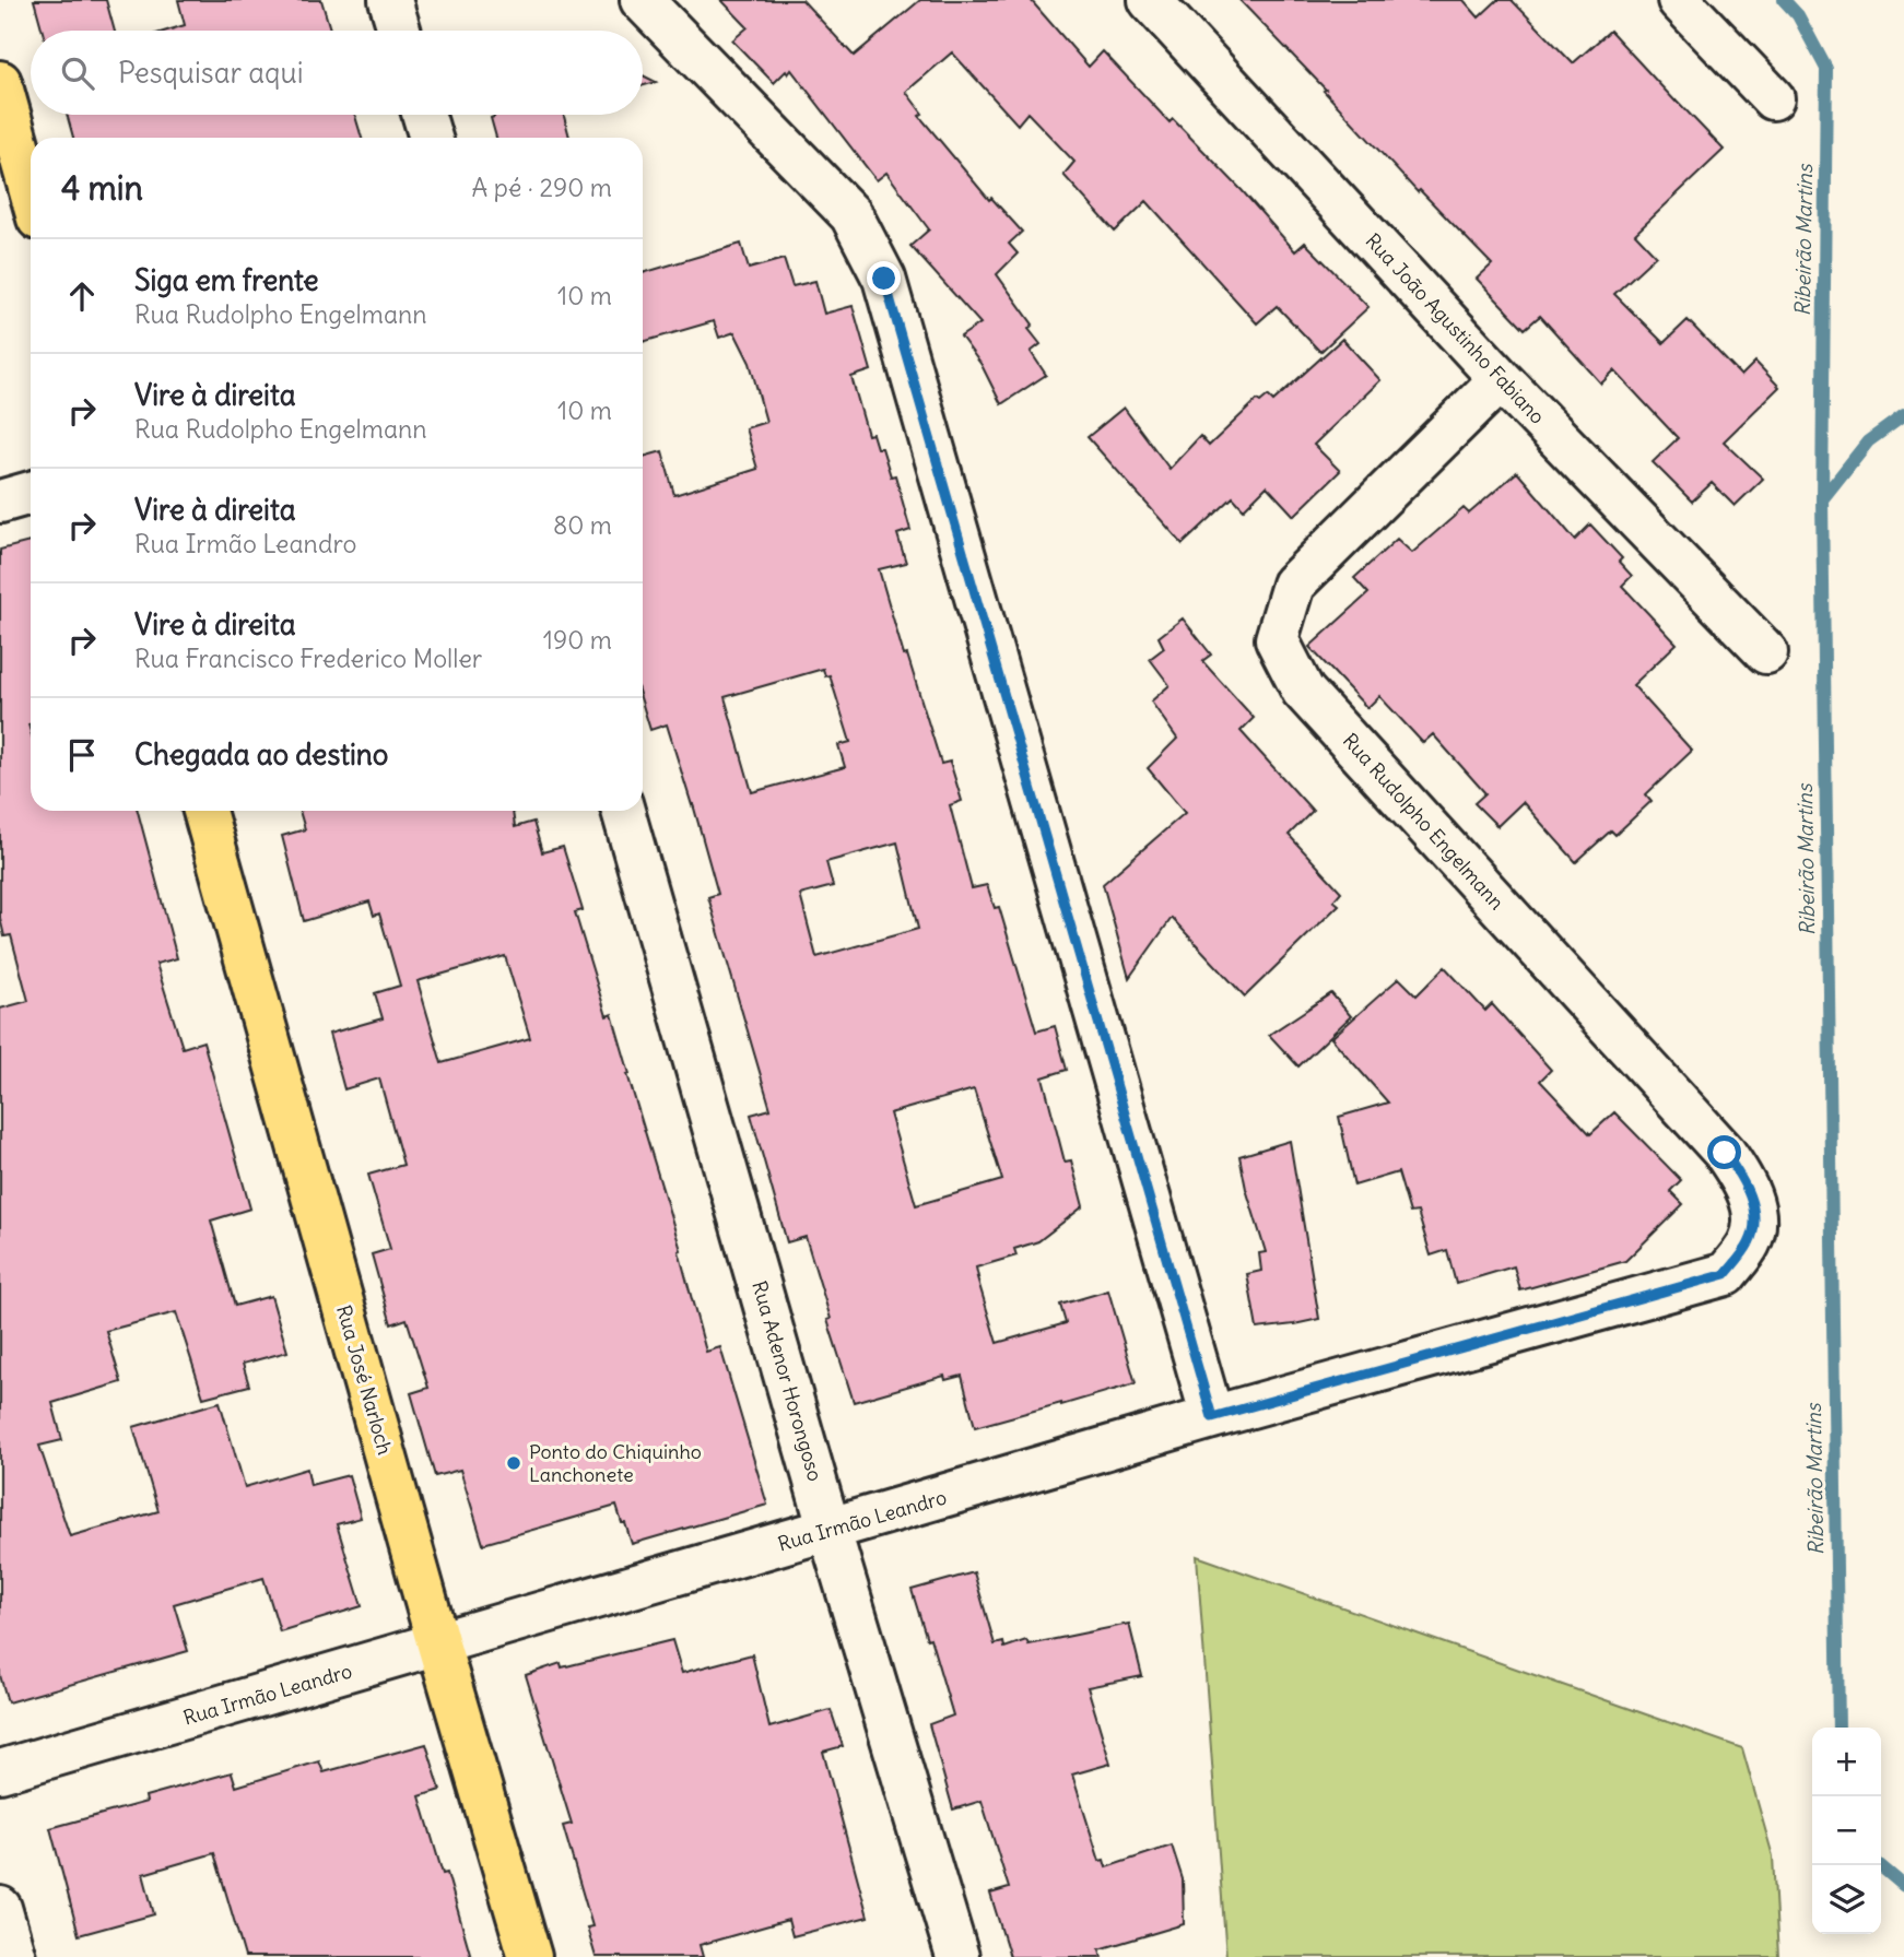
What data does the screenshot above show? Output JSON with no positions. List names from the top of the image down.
{
  "streets": {
    "main road": ["Rua José Narloch"],
    "street": [
      "Rua João Agustinho Fabiano",
      "Rua Rudolpho Engelmann",
      "Rua Adenor Horongoso",
      "Rua Irmão Leandro"
    ]
  },
  "crossings": [
    ["Rua João Agustinho Fabiano", "Rua Rudolpho Engelmann"],
    ["Rua Rudolpho Engelmann", "Rua Irmão Leandro"],
    ["Rua José Narloch", "Rua Irmão Leandro"],
    ["Rua Adenor Horongoso", "Rua Irmão Leandro"]
  ],
  "water": ["Ribeirão Martins"],
  "places": ["Ponto do Chiquinho Lanchonete"],
  "page": {
    "search": "Pesquisar aqui",
    "heading": ["4 min", "A pé · 290 m"],
    "list": [
      ["Siga em frente", "Rua Rudolpho Engelmann", "10 m"],
      ["Vire à direita", "Rua Rudolpho Engelmann", "10 m"],
      ["Vire à direita", "Rua Irmão Leandro", "80 m"],
      ["Vire à direita", "Rua Francisco Frederico Moller", "190 m"],
      "Chegada ao destino"
    ],
    "map_buttons": ["+", "−"]
  }
}
